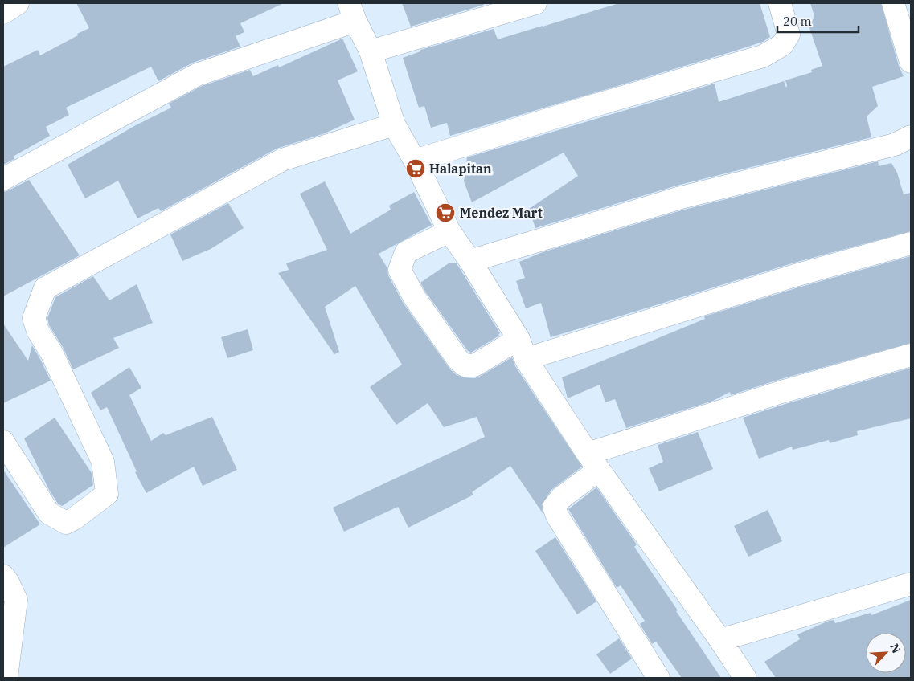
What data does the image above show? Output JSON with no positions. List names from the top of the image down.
{
  "places": {
    "supermarket": ["Halapitan", "Mendez Mart"]
  },
  "scale_bar": "20 m",
  "north": "top right"
}
